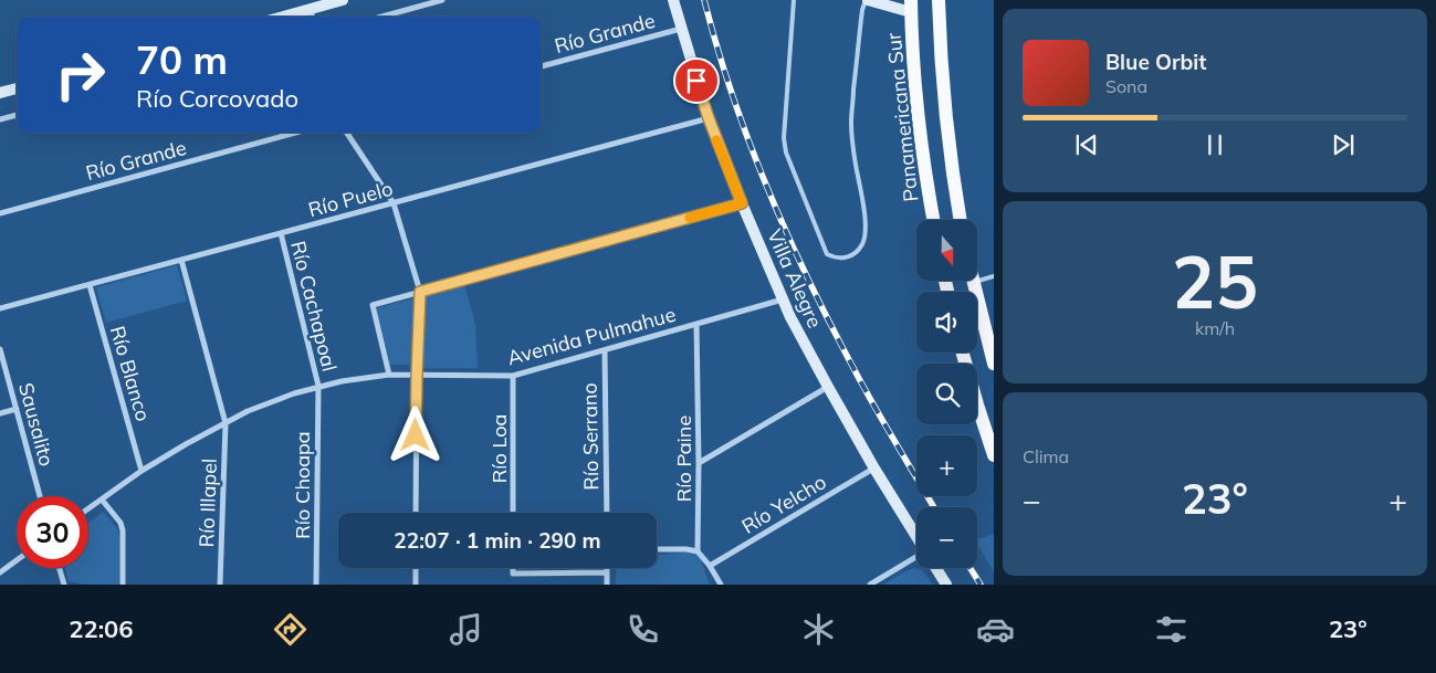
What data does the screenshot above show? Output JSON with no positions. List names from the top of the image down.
{
  "streets": {
    "main road": ["Panamericana Sur", "Villa Alegre"],
    "street": [
      "Río Grande",
      "Río Puelo",
      "Río Cachapoal",
      "Avenida Pulmahue",
      "Río Blanco",
      "Sausalito",
      "Río Serrano",
      "Río Loa",
      "Río Paine",
      "Río Choapa",
      "Río Illapel",
      "Río Yelcho"
    ]
  },
  "crossings": [
    ["Río Grande", "Villa Alegre"],
    ["Río Puelo", "Villa Alegre"],
    ["Río Puelo", "Río Cachapoal"],
    ["Río Puelo", "Río Blanco"],
    ["Río Puelo", "Río Illapel"],
    ["Villa Alegre", "Avenida Pulmahue"],
    ["Villa Alegre", "Río Yelcho"],
    ["Río Cachapoal", "Avenida Pulmahue"],
    ["Río Cachapoal", "Río Choapa"],
    ["Avenida Pulmahue", "Río Blanco"],
    ["Avenida Pulmahue", "Río Serrano"],
    ["Avenida Pulmahue", "Río Loa"],
    ["Avenida Pulmahue", "Río Paine"],
    ["Avenida Pulmahue", "Río Choapa"],
    ["Avenida Pulmahue", "Río Illapel"]
  ],
  "north": "bottom",
  "page": {
    "turn": ["70 m", "Río Corcovado"],
    "song": ["Blue Orbit", "Sona"],
    "tile": [
      ["25", "km/h"],
      "Clima"
    ],
    "map_buttons": ["+", "−"],
    "heat": ["−", "23°", "+"],
    "limit": "30",
    "trip": "22:07 · 1 min · 290 m",
    "tabs": ["22:06", "23°"]
  }
}
